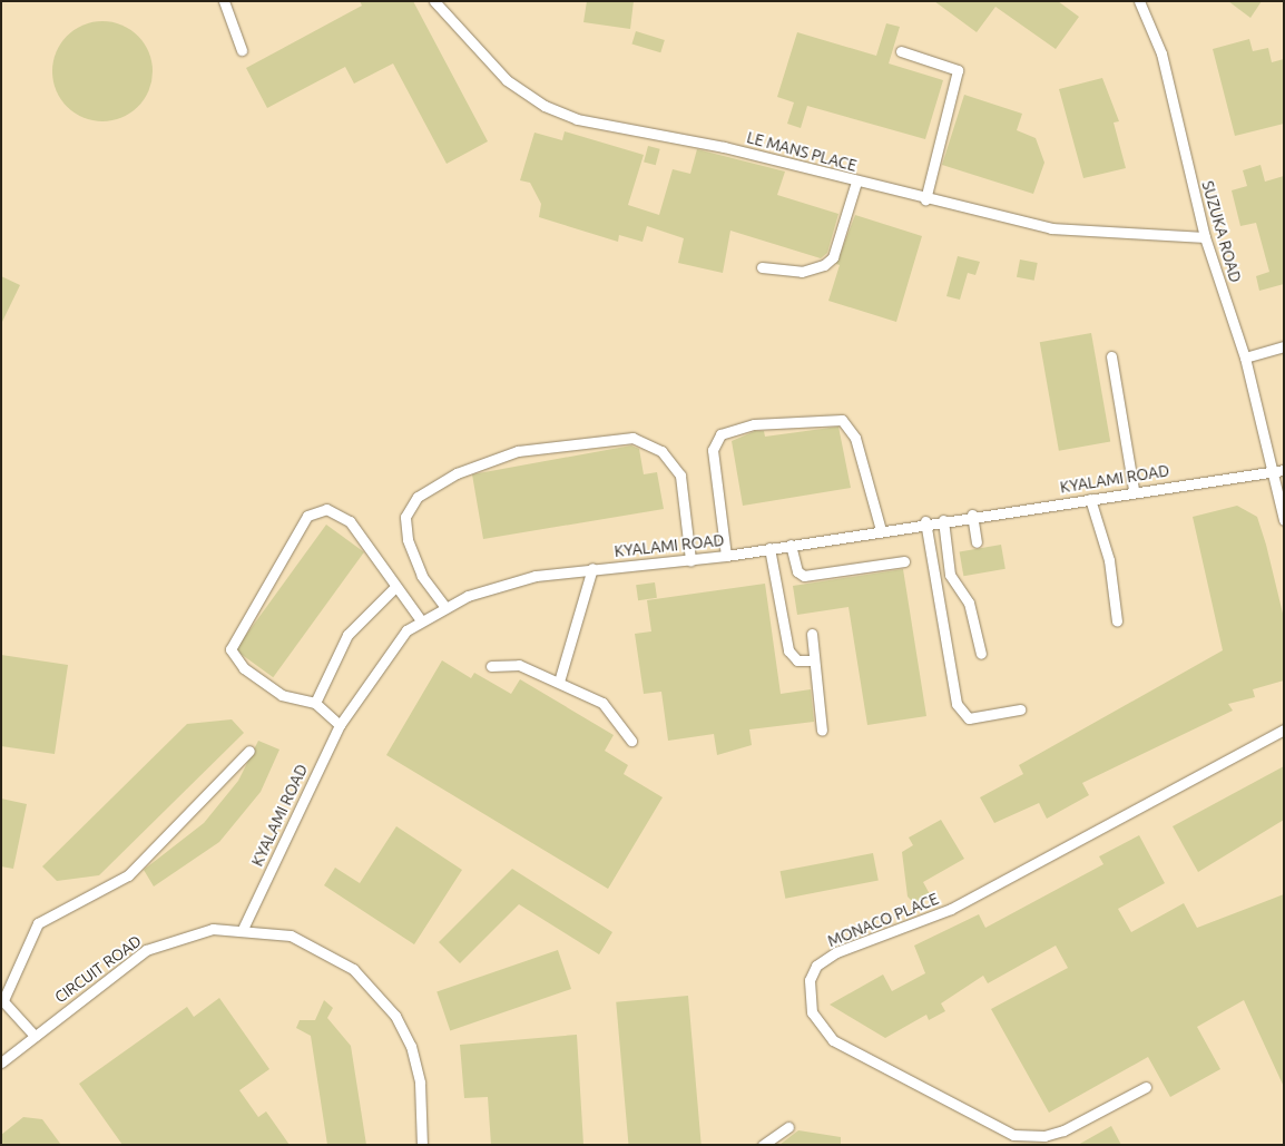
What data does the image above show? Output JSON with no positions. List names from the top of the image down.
{
  "streets": {
    "lane": [
      "LE MANS PLACE",
      "SUZUKA ROAD",
      "KYALAMI ROAD",
      "MONACO PLACE",
      "CIRCUIT ROAD"
    ]
  },
  "crossings": [
    ["LE MANS PLACE", "SUZUKA ROAD"],
    ["SUZUKA ROAD", "KYALAMI ROAD"],
    ["KYALAMI ROAD", "CIRCUIT ROAD"]
  ]
}
